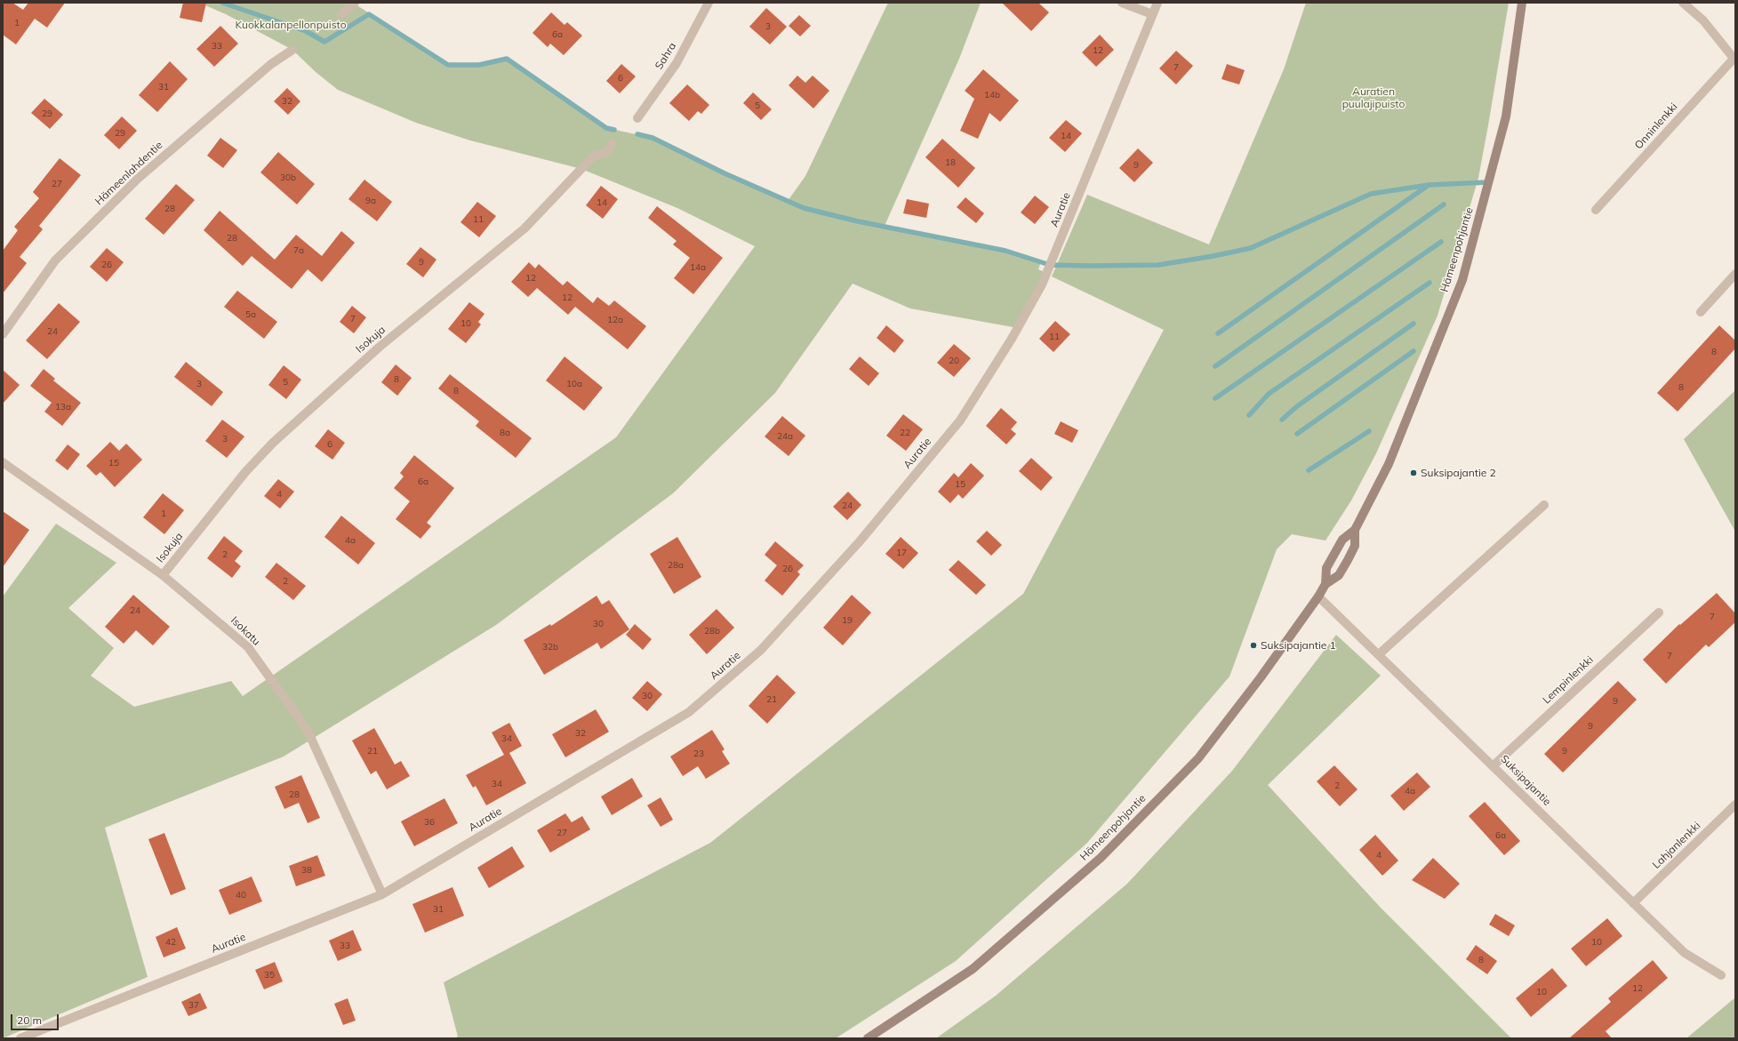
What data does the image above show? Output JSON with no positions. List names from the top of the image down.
{
  "streets": {
    "main road": ["Hämeenpohjantie"],
    "street": [
      "Sahra",
      "Onninlenkki",
      "Hämeenlahdentie",
      "Auratie",
      "Isokuja",
      "Isokatu",
      "Lempinlenkki",
      "Suksipajantie",
      "Lahjanlenkki"
    ]
  },
  "crossings": [
    ["Auratie", "Isokatu"],
    ["Hämeenpohjantie", "Suksipajantie"],
    ["Isokuja", "Isokatu"],
    ["Lempinlenkki", "Suksipajantie"],
    ["Suksipajantie", "Lahjanlenkki"]
  ],
  "parks": ["Kuokkalanpellonpuisto", "Auratien puulajipuisto"],
  "places": ["Suksipajantie 2", "Suksipajantie 1"],
  "house_numbers": [
    "1",
    "3",
    "6a",
    "33",
    "12",
    "7",
    "6",
    "31",
    "14b",
    "32",
    "5",
    "29",
    "29",
    "14",
    "18",
    "9",
    "30b",
    "27",
    "9a",
    "14",
    "28",
    "11",
    "28",
    "7a",
    "9",
    "26",
    "14a",
    "12",
    "12",
    "5a",
    "7",
    "12a",
    "10",
    "24",
    "11",
    "8",
    "20",
    "8",
    "5",
    "3",
    "10a",
    "8",
    "8",
    "13a",
    "8a",
    "22",
    "24a",
    "3",
    "6",
    "15",
    "6a",
    "15",
    "4",
    "24",
    "1",
    "4a",
    "17",
    "2",
    "28a",
    "26",
    "2",
    "24",
    "7",
    "19",
    "30",
    "28b",
    "32b",
    "7",
    "30",
    "21",
    "9",
    "9",
    "32",
    "34",
    "21",
    "9",
    "23",
    "34",
    "2",
    "4a",
    "28",
    "36",
    "27",
    "6a",
    "4",
    "38",
    "40",
    "31",
    "42",
    "10",
    "33",
    "8",
    "35",
    "12",
    "10",
    "37"
  ],
  "scale_bar": "20 m"
}
